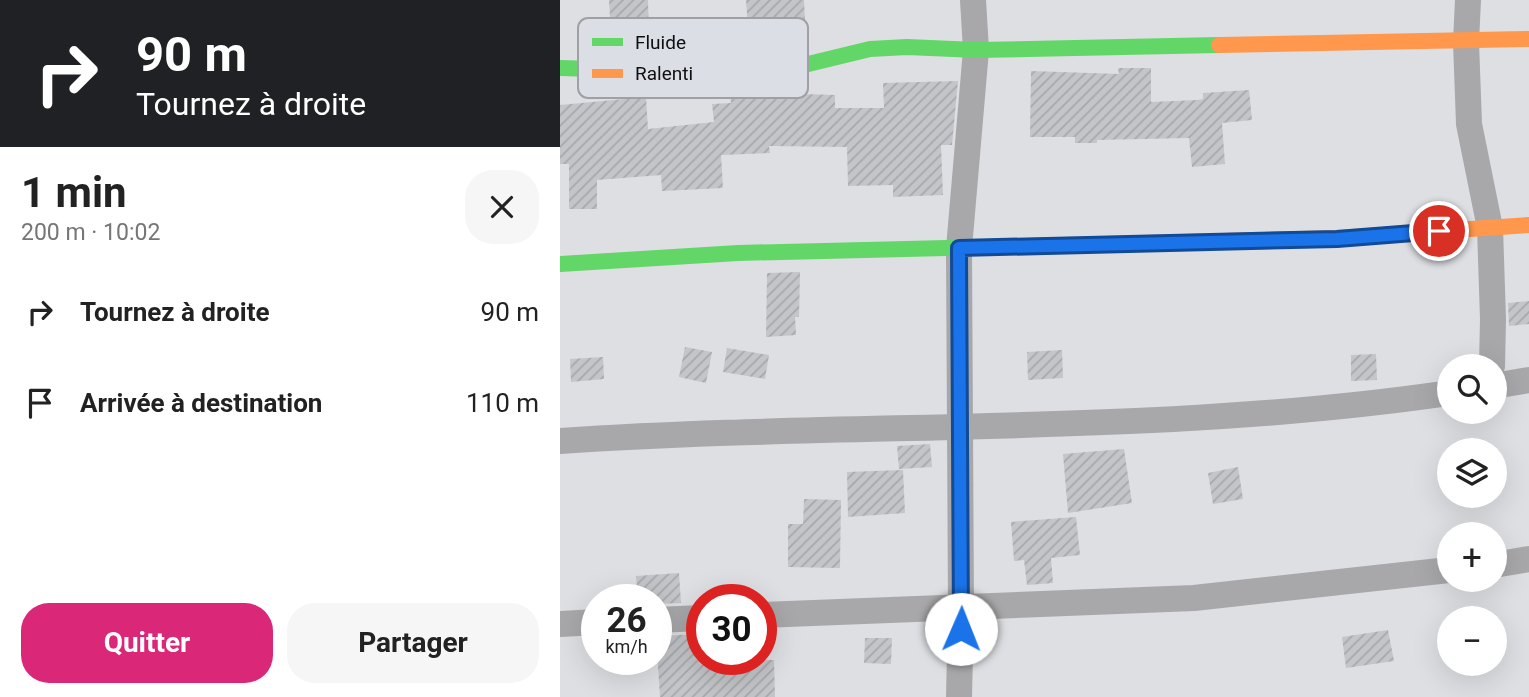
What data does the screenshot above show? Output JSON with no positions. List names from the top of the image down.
{
  "legend": ["Fluide", "Ralenti"],
  "page": {
    "turn": ["90 m", "Tournez à droite"],
    "heading": ["1 min", "200 m · 10:02"],
    "list": [
      {
        "name": "Tournez à droite",
        "value": "90 m"
      },
      {
        "name": "Arrivée à destination",
        "value": "110 m"
      }
    ],
    "map_buttons": ["+", "−"],
    "speed": "26 km/h",
    "limit": "30",
    "buttons": ["Quitter", "Partager"]
  }
}
